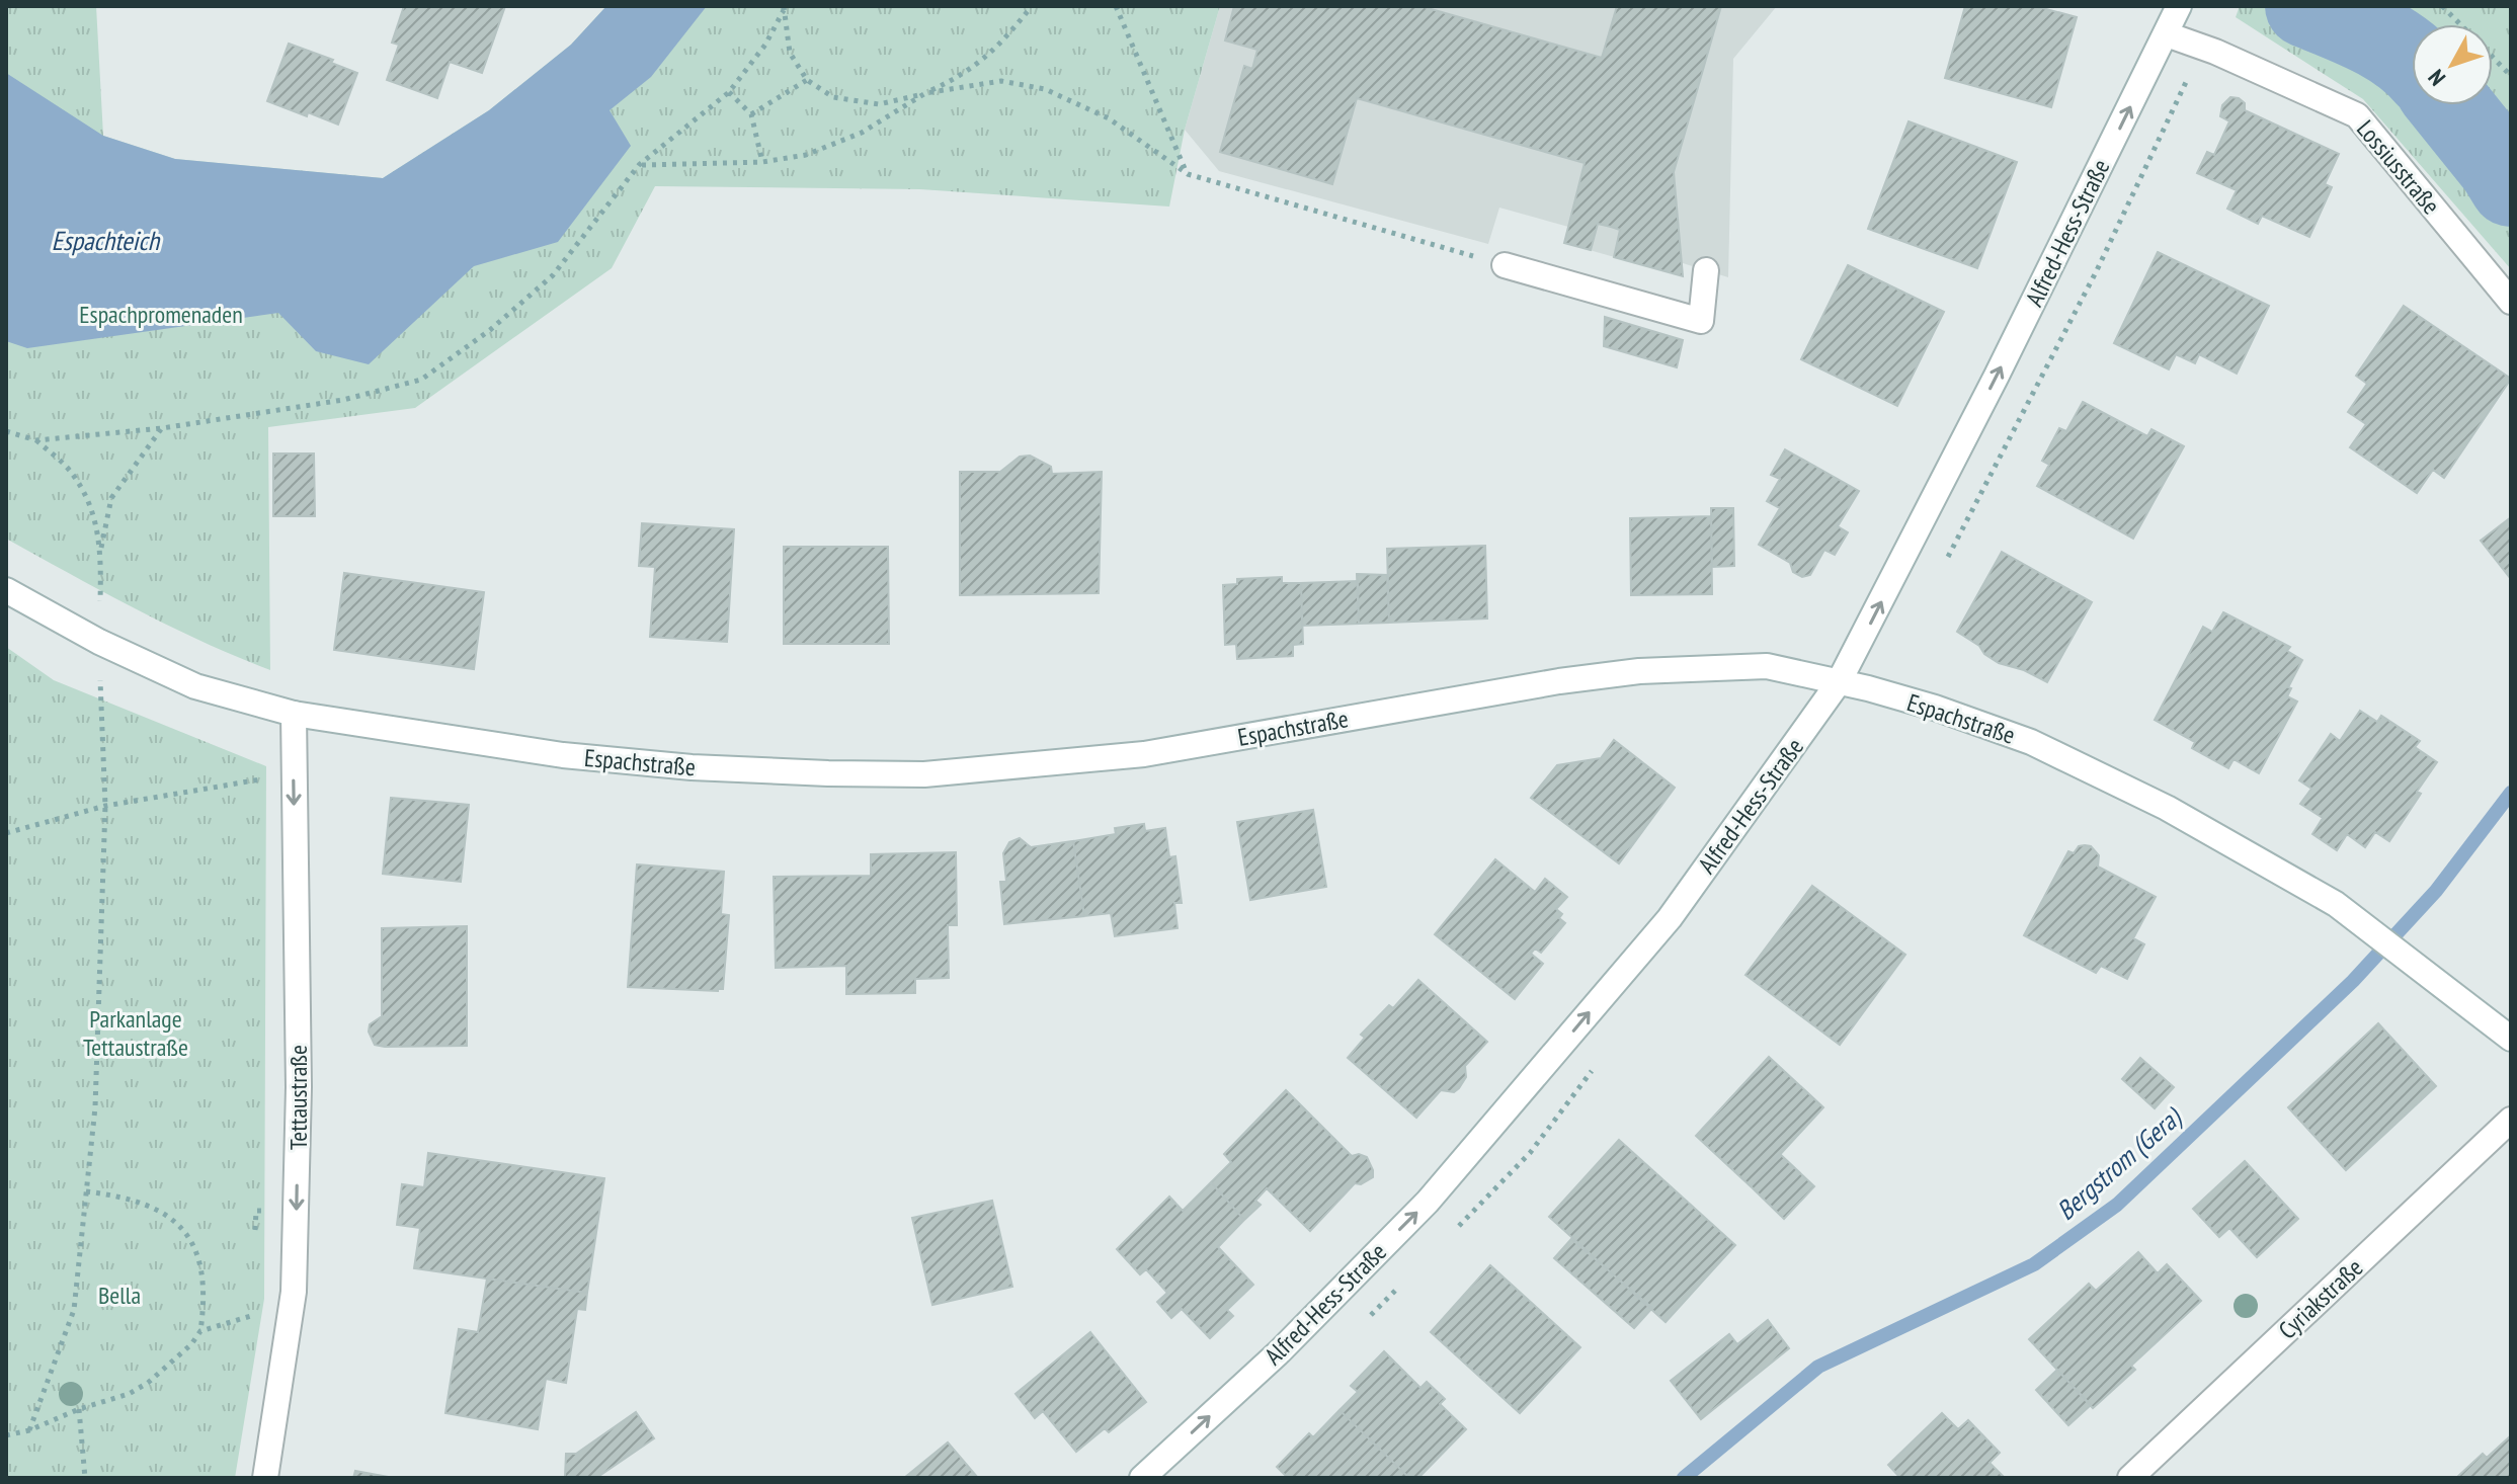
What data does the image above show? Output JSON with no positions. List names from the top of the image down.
{
  "streets": {
    "street": [
      "Lossiusstraße",
      "Alfred-Hess-Straße",
      "Espachstraße",
      "Tettaustraße",
      "Cyriakstraße"
    ]
  },
  "crossings": [
    ["Lossiusstraße", "Alfred-Hess-Straße"],
    ["Alfred-Hess-Straße", "Espachstraße"],
    ["Espachstraße", "Tettaustraße"]
  ],
  "one_way": ["Alfred-Hess-Straße", "Tettaustraße"],
  "water": ["Espachteich", "Bergstrom (Gera)"],
  "parks": ["Espachpromenaden", "Parkanlage Tettaustraße", "Bella"],
  "north": "bottom left"
}
